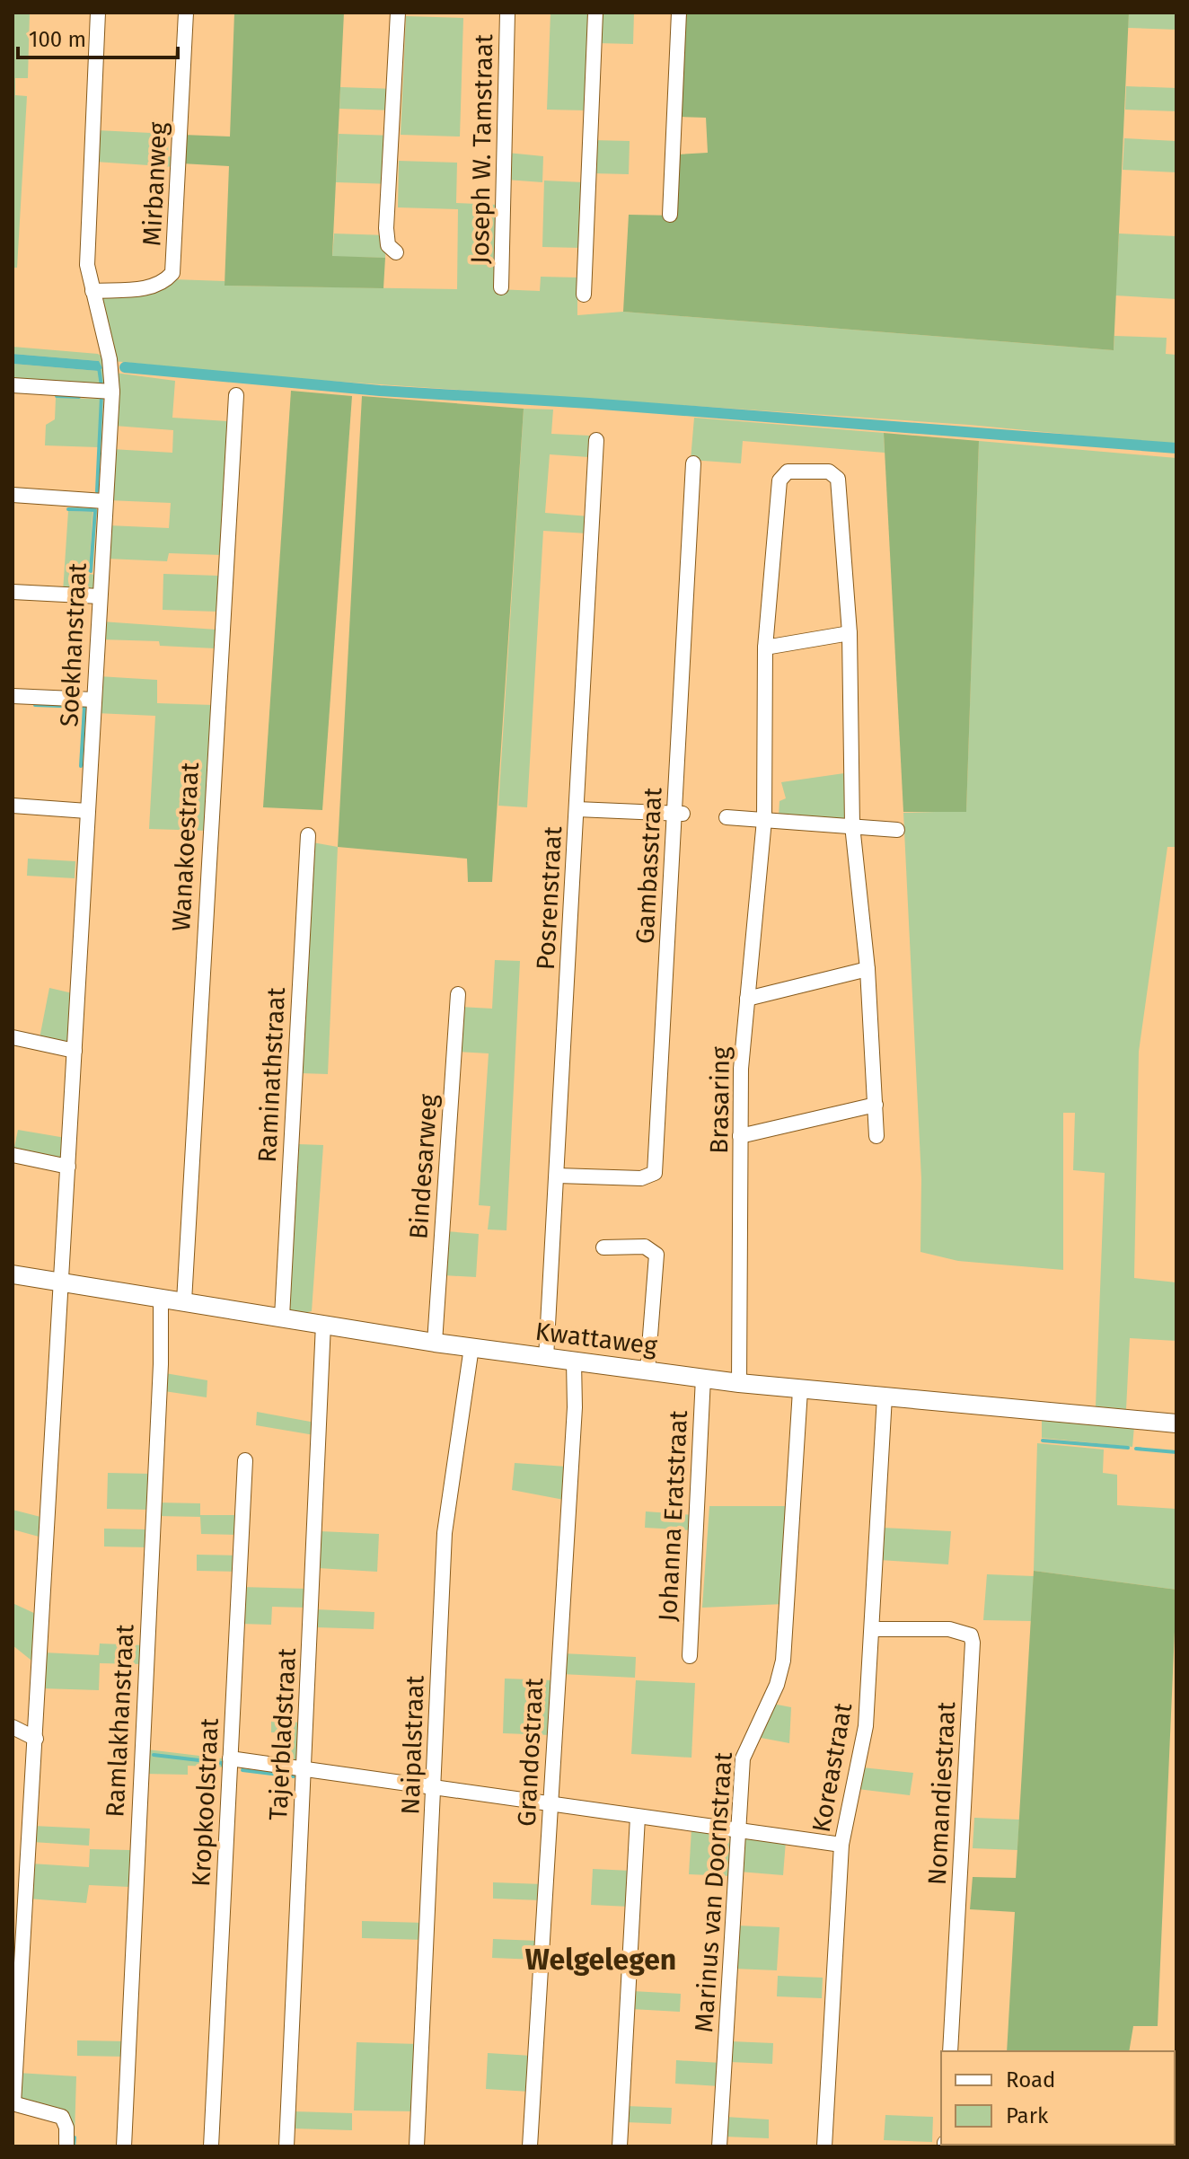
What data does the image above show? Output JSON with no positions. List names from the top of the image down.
{
  "streets": {
    "main road": ["Kwattaweg"],
    "street": [
      "Joseph W. Tamstraat",
      "Mirbanweg",
      "Soekhanstraat",
      "Wanakoestraat",
      "Gambasstraat",
      "Posrenstraat",
      "Raminathstraat",
      "Brasaring",
      "Bindesarweg",
      "Johanna Eratstraat",
      "Ramlakhanstraat",
      "Tajerbladstraat",
      "Naipalstraat",
      "Grandostraat",
      "Koreastraat",
      "Nomandiestraat",
      "Kropkoolstraat",
      "Marinus van Doornstraat"
    ]
  },
  "crossings": [
    ["Mirbanweg", "Soekhanstraat"],
    ["Soekhanstraat", "Kwattaweg"],
    ["Wanakoestraat", "Kwattaweg"],
    ["Gambasstraat", "Posrenstraat"],
    ["Posrenstraat", "Kwattaweg"],
    ["Raminathstraat", "Kwattaweg"],
    ["Brasaring", "Kwattaweg"],
    ["Bindesarweg", "Kwattaweg"],
    ["Kwattaweg", "Johanna Eratstraat"],
    ["Kwattaweg", "Ramlakhanstraat"],
    ["Kwattaweg", "Tajerbladstraat"],
    ["Kwattaweg", "Naipalstraat"],
    ["Kwattaweg", "Grandostraat"],
    ["Kwattaweg", "Koreastraat"],
    ["Kwattaweg", "Marinus van Doornstraat"],
    ["Koreastraat", "Nomandiestraat"]
  ],
  "districts": ["Welgelegen"],
  "legend": ["Road", "Park"],
  "scale_bar": "100 m"
}
